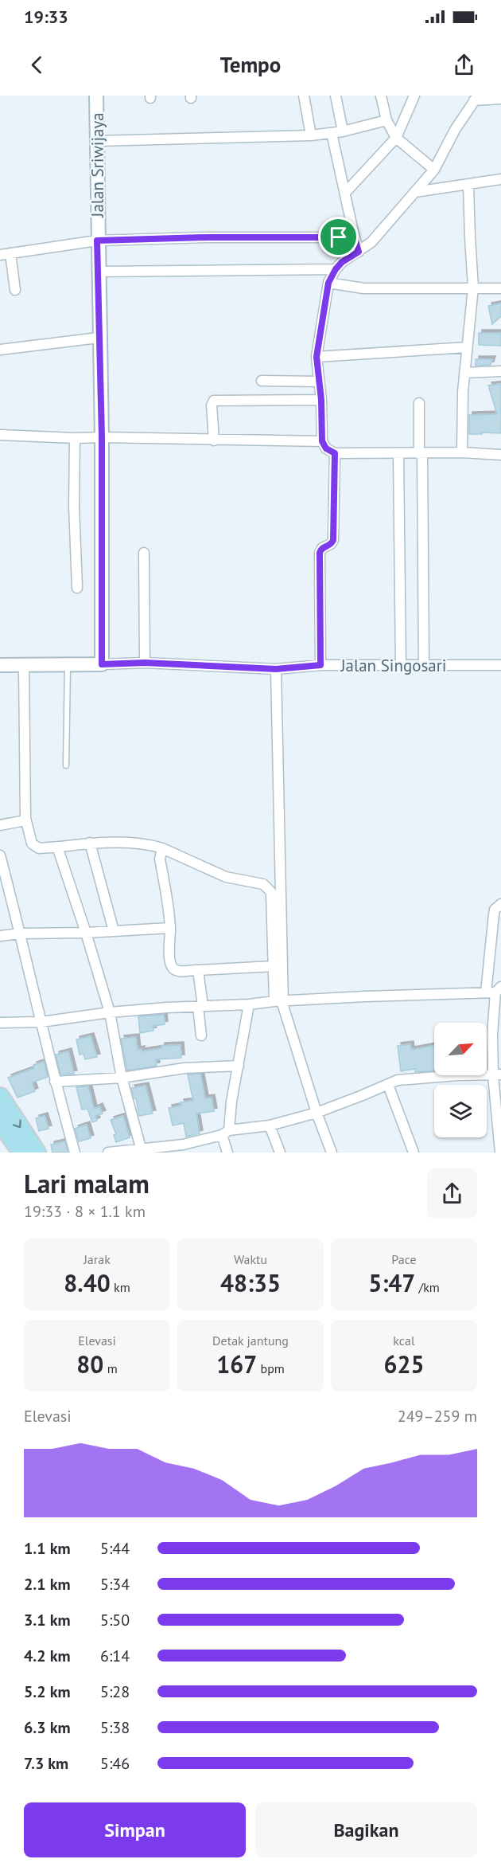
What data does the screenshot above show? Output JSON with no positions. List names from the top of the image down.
{
  "streets": {
    "street": ["Jalan Sriwijaya", "Jalan Singosari"]
  },
  "crossings": [
    ["Jalan Sriwijaya", "Jalan Singosari"]
  ],
  "north": "top right",
  "page": {
    "status": "19:33",
    "header": "Tempo",
    "heading": ["Lari malam", "19:33 · 8 × 1.1 km"],
    "stats": [
      ["Jarak", "8.40 km"],
      ["Waktu", "48:35"],
      ["Pace", "5:47 /km"],
      ["Elevasi", "80 m"],
      ["Detak jantung", "167 bpm"],
      ["kcal", "625"]
    ],
    "chart": ["Elevasi", "249–259 m"],
    "list": [
      {
        "name": "1.1 km",
        "note": "5:44"
      },
      {
        "name": "2.1 km",
        "note": "5:34"
      },
      {
        "name": "3.1 km",
        "note": "5:50"
      },
      {
        "name": "4.2 km",
        "note": "6:14"
      },
      {
        "name": "5.2 km",
        "note": "5:28"
      },
      {
        "name": "6.3 km",
        "note": "5:38"
      },
      {
        "name": "7.3 km",
        "note": "5:46"
      }
    ],
    "buttons": ["Simpan", "Bagikan"]
  }
}
